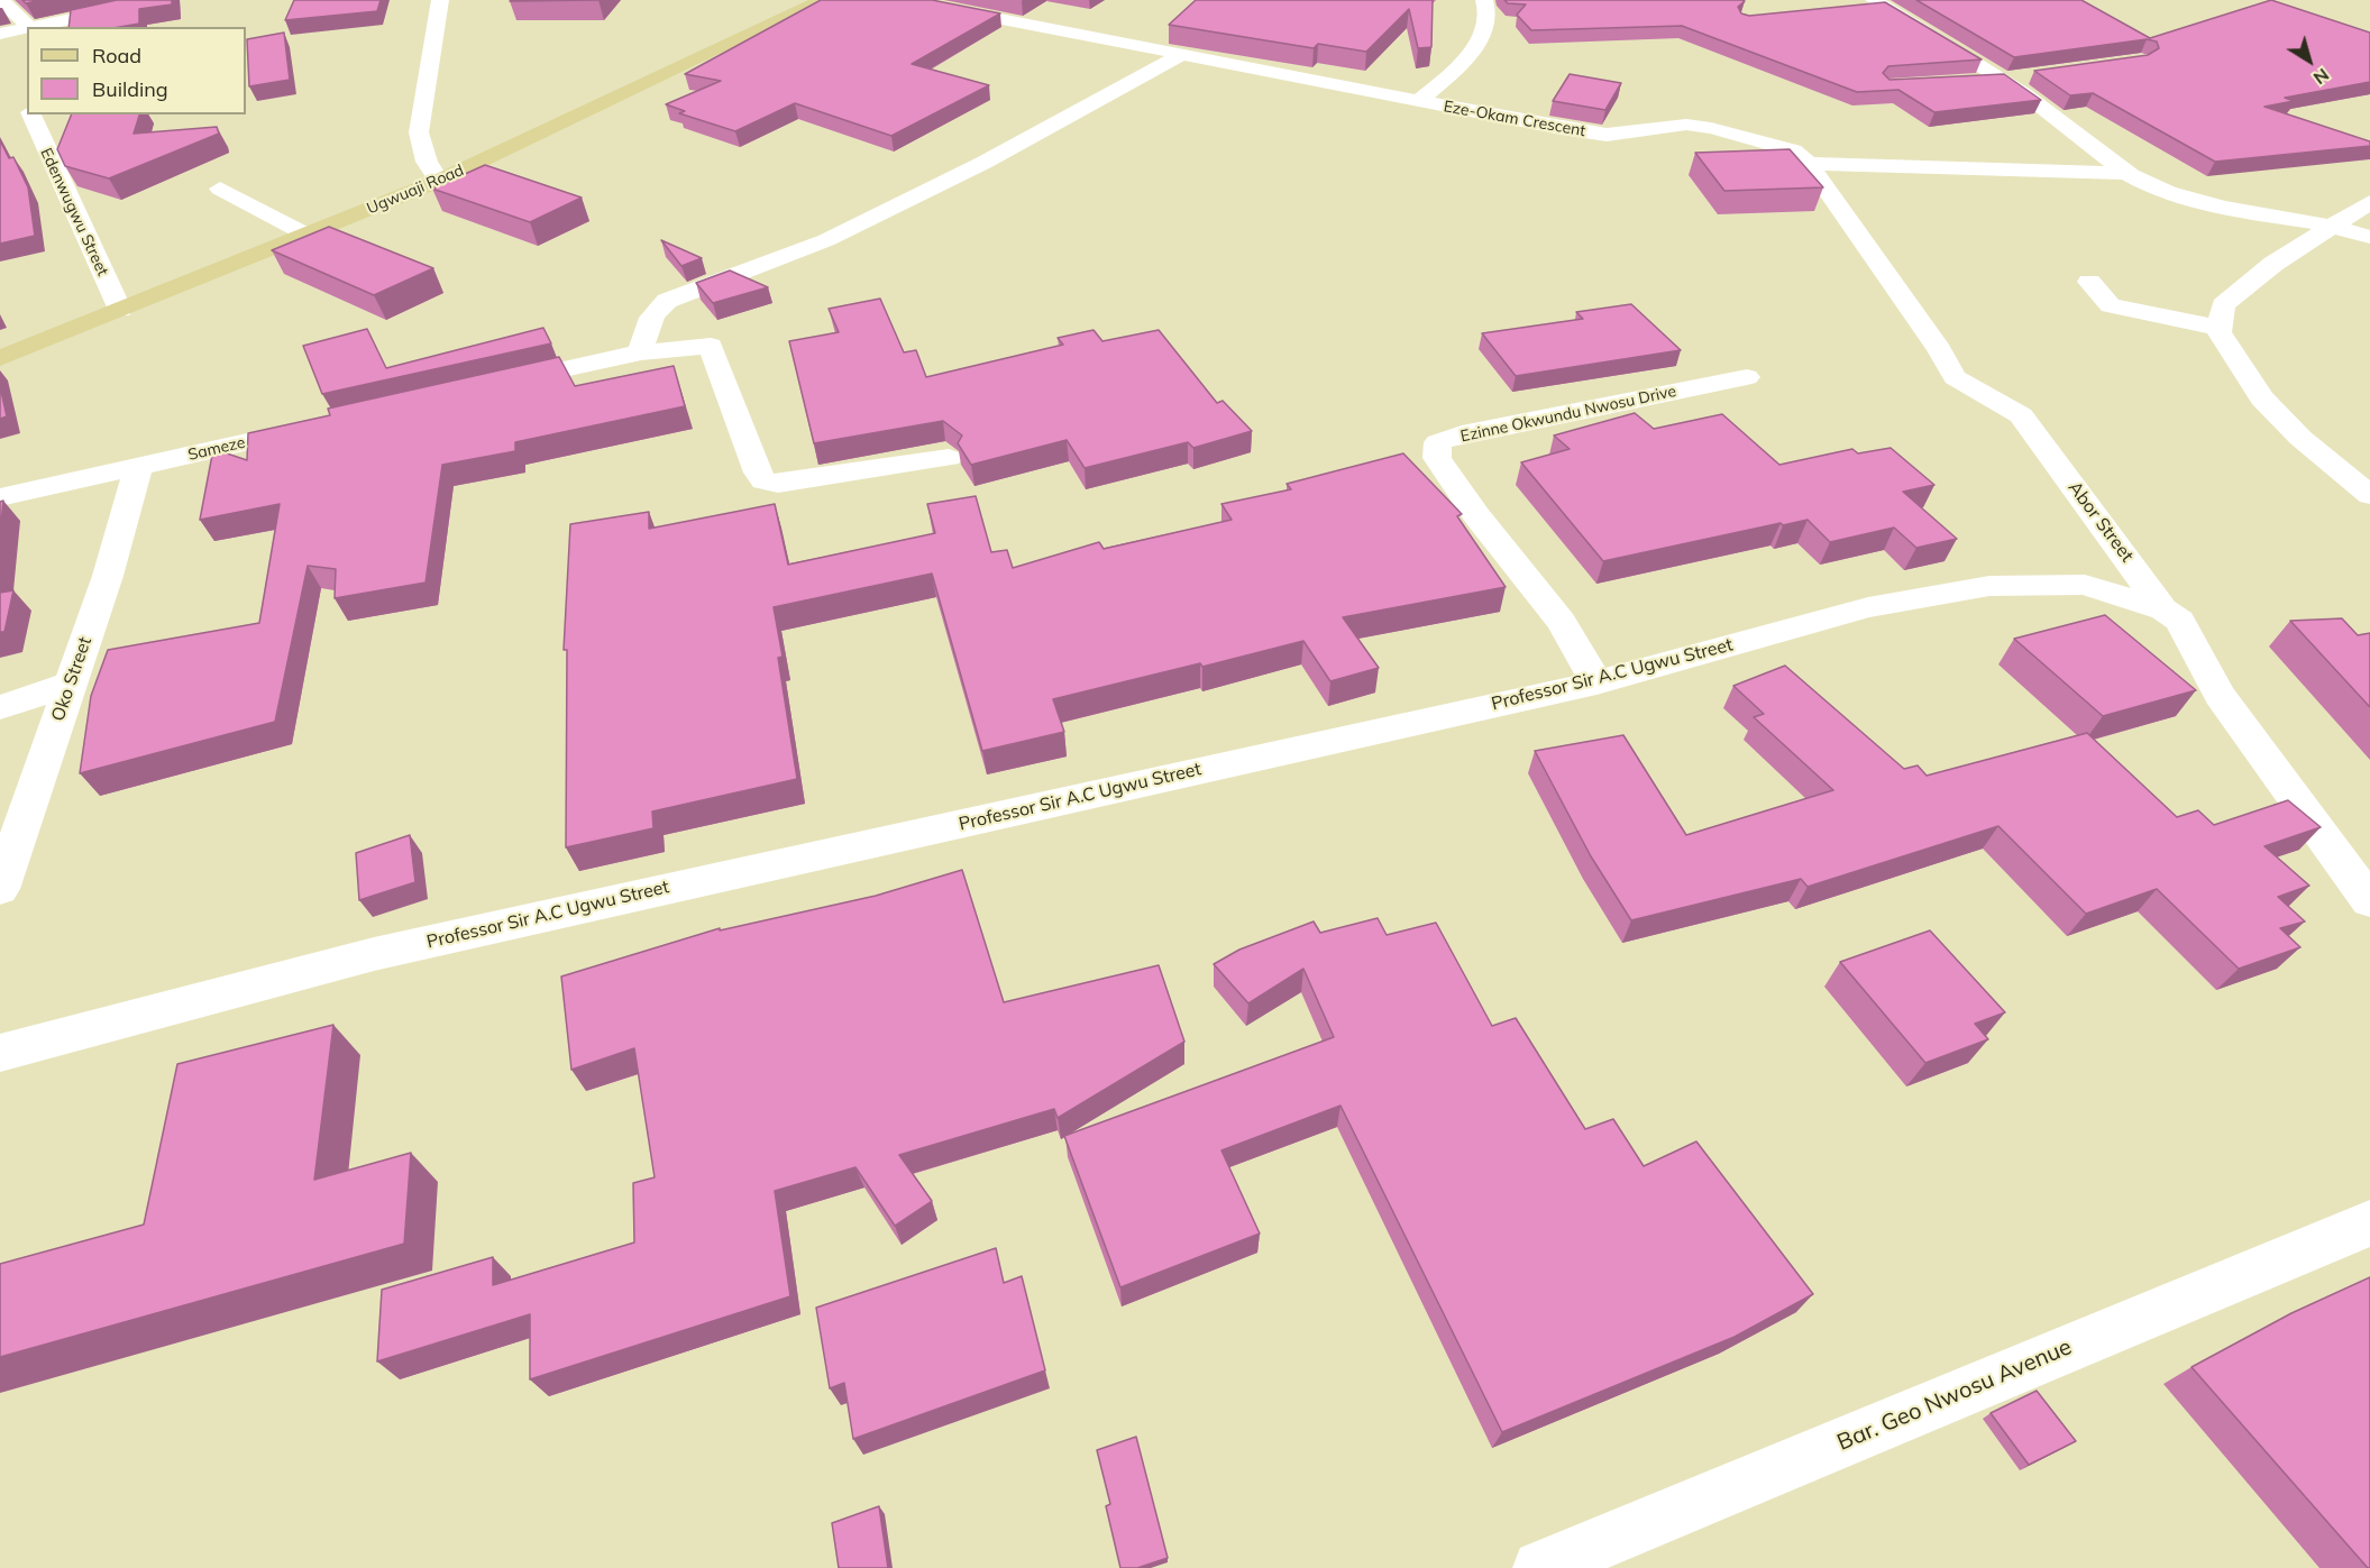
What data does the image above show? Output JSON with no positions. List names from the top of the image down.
{
  "streets": {
    "main road": ["Ugwuaji Road"],
    "street": [
      "Eze-Okam Crescent",
      "Edenwugwu Street",
      "Ezinne Okwundu Nwosu Drive",
      "Sameze",
      "Abor Street",
      "Professor Sir A.C Ugwu Street",
      "Oko Street",
      "Bar. Geo Nwosu Avenue"
    ]
  },
  "crossings": [
    ["Eze-Okam Crescent", "Abor Street"],
    ["Ugwuaji Road", "Edenwugwu Street"],
    ["Ezinne Okwundu Nwosu Drive", "Professor Sir A.C Ugwu Street"],
    ["Sameze", "Oko Street"],
    ["Abor Street", "Professor Sir A.C Ugwu Street"]
  ],
  "legend": ["Road", "Building"],
  "north": "bottom right"
}
